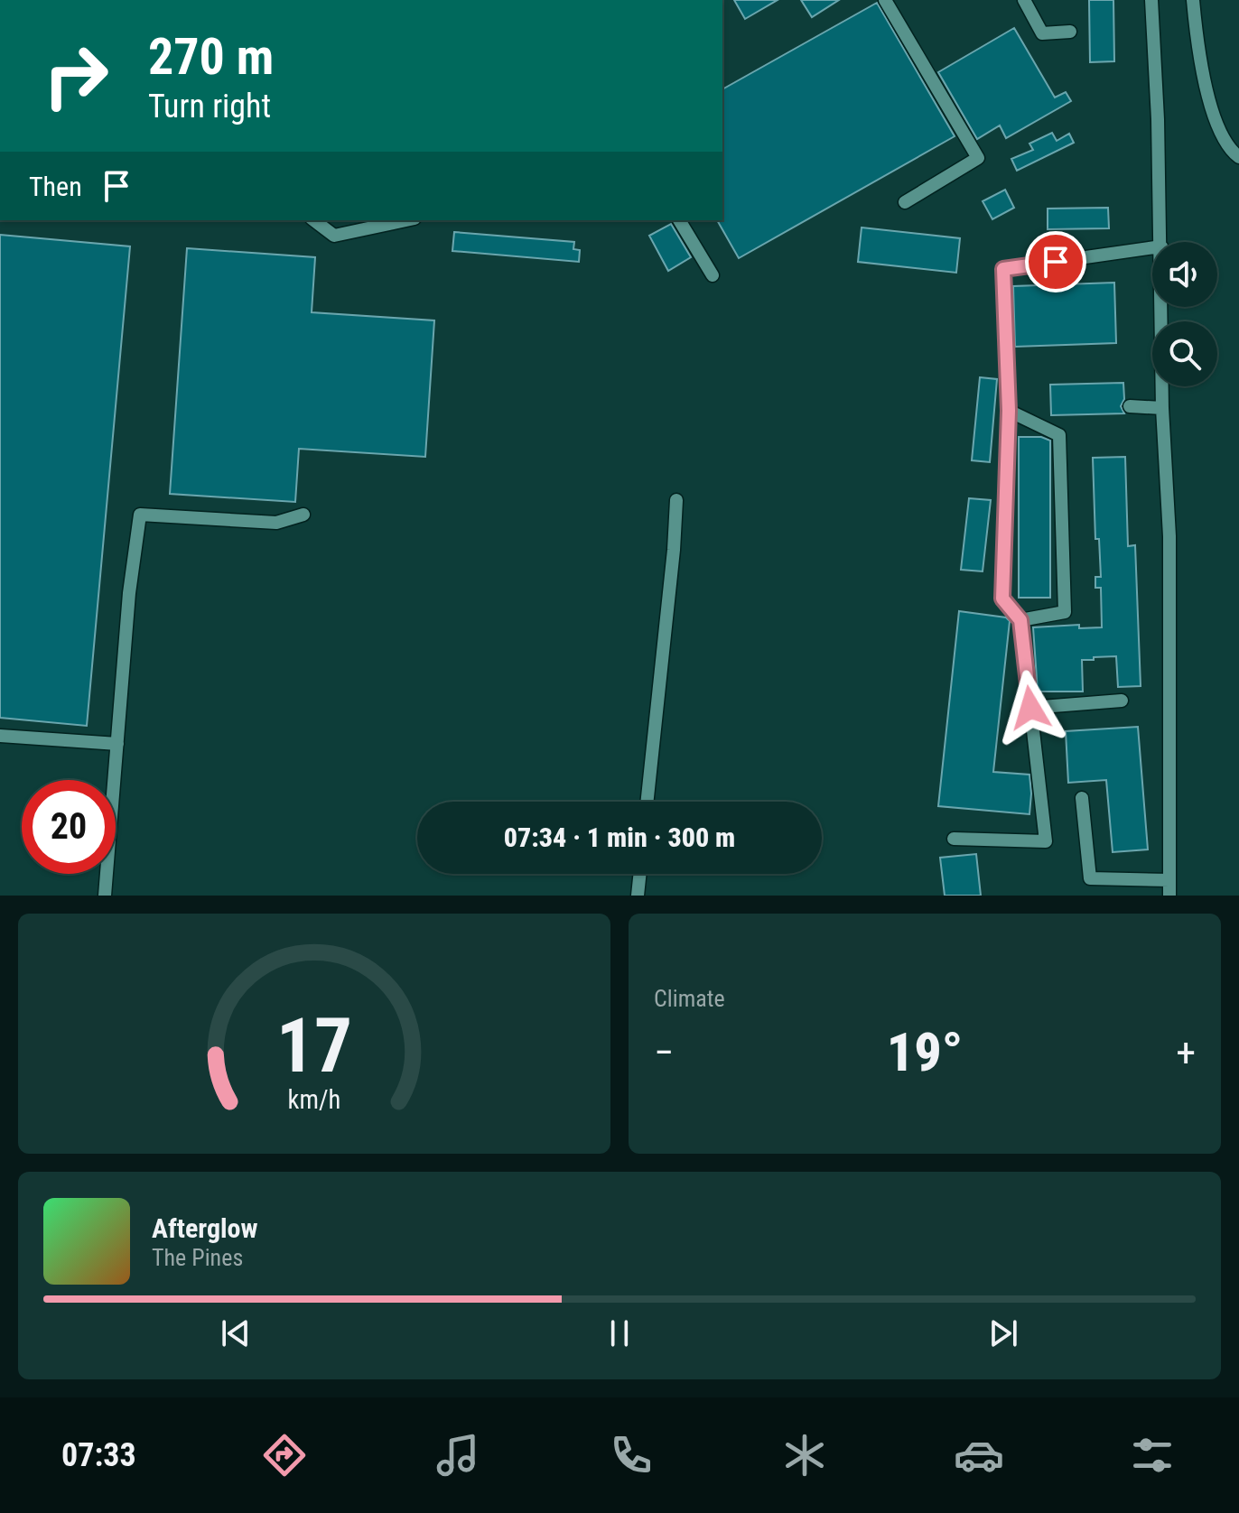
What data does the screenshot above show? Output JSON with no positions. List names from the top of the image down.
{
  "page": {
    "turn": ["270 m", "Turn right"],
    "then": "Then",
    "limit": "20",
    "trip": "07:34 · 1 min · 300 m",
    "tile": "Climate",
    "heat": ["−", "19°", "+"],
    "song": ["Afterglow", "The Pines"],
    "tabs": "07:33",
    "gauge": ["17", "km/h"]
  }
}
